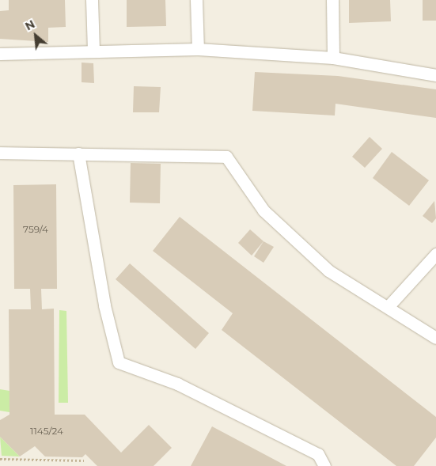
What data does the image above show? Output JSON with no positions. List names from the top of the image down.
{
  "house_numbers": ["759/4", "1145/24"],
  "north": "top left"
}
